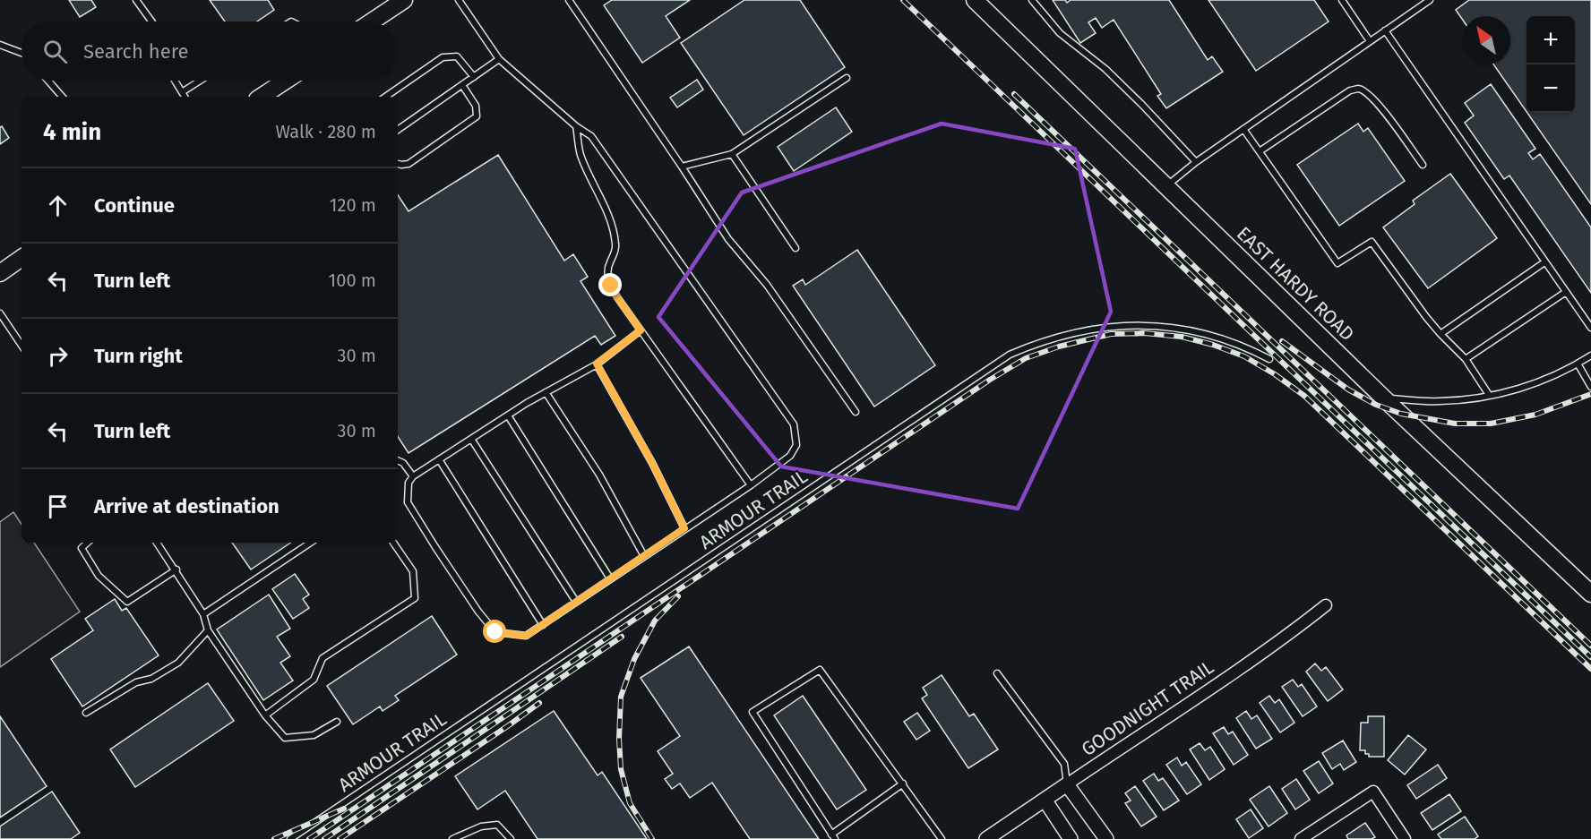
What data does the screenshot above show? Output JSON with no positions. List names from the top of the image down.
{
  "streets": {
    "main road": ["EAST HARDY ROAD"],
    "street": ["GOODNIGHT TRAIL"],
    "lane": ["ARMOUR TRAIL"]
  },
  "north": "top left",
  "page": {
    "map_buttons": ["+", "−"],
    "search": "Search here",
    "heading": ["4 min", "Walk · 280 m"],
    "list": [
      ["Continue", "120 m"],
      ["Turn left", "100 m"],
      ["Turn right", "30 m"],
      ["Turn left", "30 m"],
      "Arrive at destination"
    ]
  }
}
